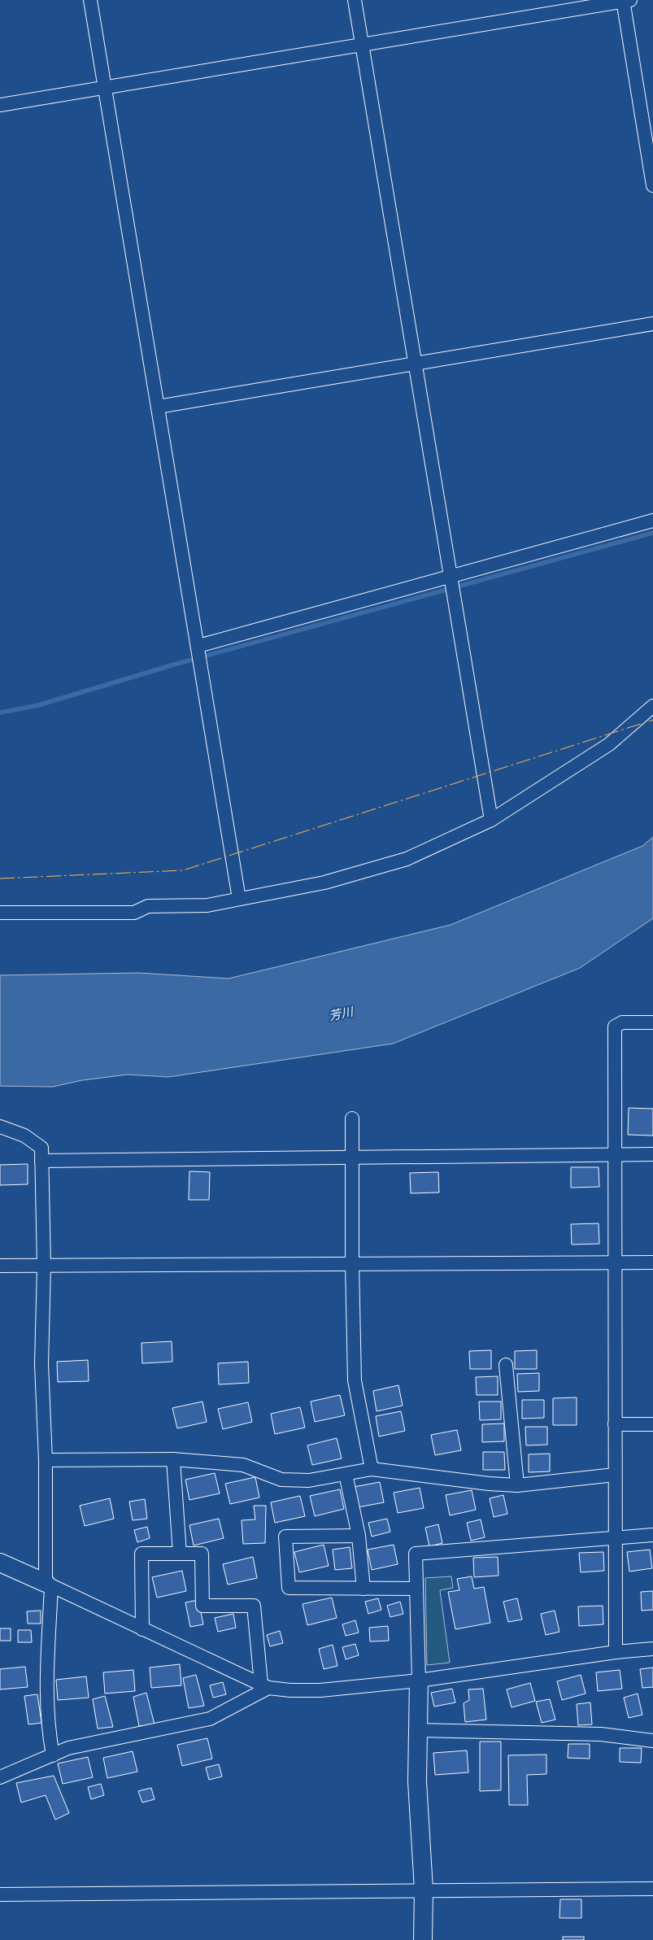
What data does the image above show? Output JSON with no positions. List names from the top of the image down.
{
  "water": ["芳川"]
}
